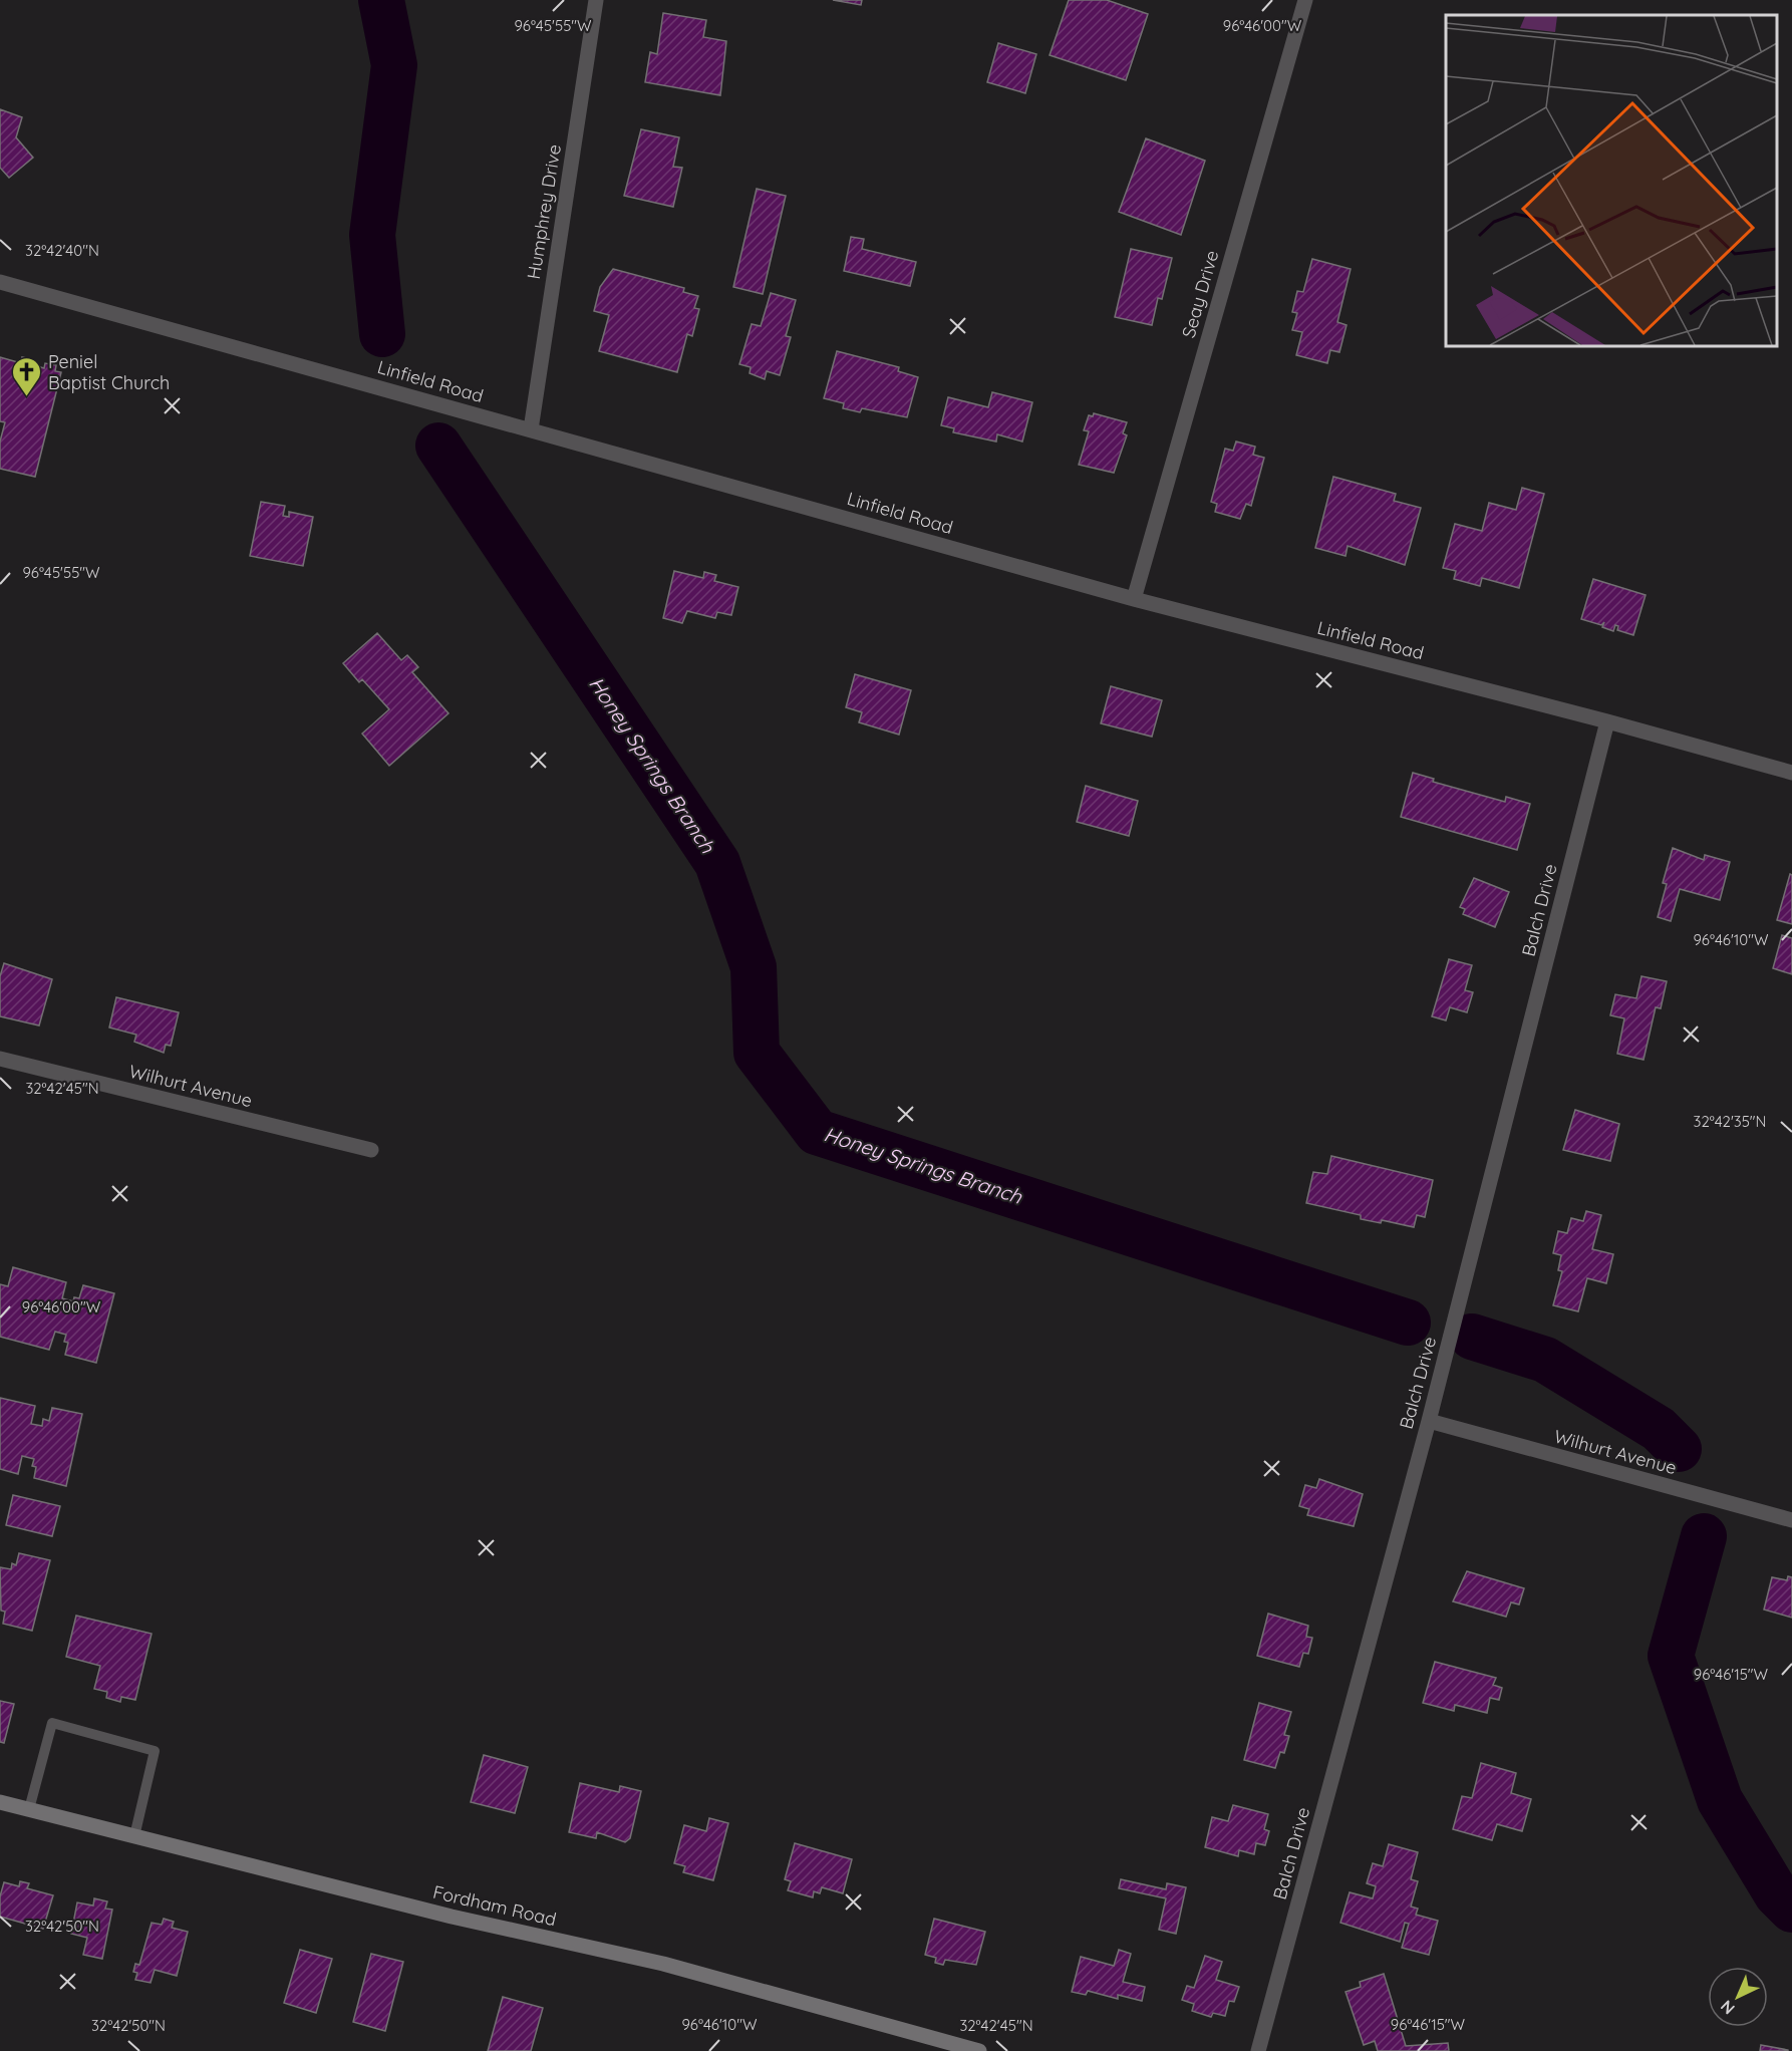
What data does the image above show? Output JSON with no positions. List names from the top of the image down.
{
  "streets": {
    "street": [
      "Humphrey Drive",
      "Seay Drive",
      "Linfield Road",
      "Balch Drive",
      "Wilhurt Avenue",
      "Fordham Road"
    ]
  },
  "crossings": [
    ["Humphrey Drive", "Linfield Road"],
    ["Seay Drive", "Linfield Road"],
    ["Linfield Road", "Balch Drive"],
    ["Balch Drive", "Wilhurt Avenue"]
  ],
  "water": ["Honey Springs Branch"],
  "places": {
    "church": ["Peniel Baptist Church"]
  },
  "north": "bottom left",
  "coordinates": [
    "96°45'55\"W",
    "96°46'00\"W",
    "32°42'40\"N",
    "96°46'10\"W",
    "32°42'45\"N",
    "32°42'35\"N",
    "96°46'15\"W",
    "32°42'50\"N"
  ]
}
